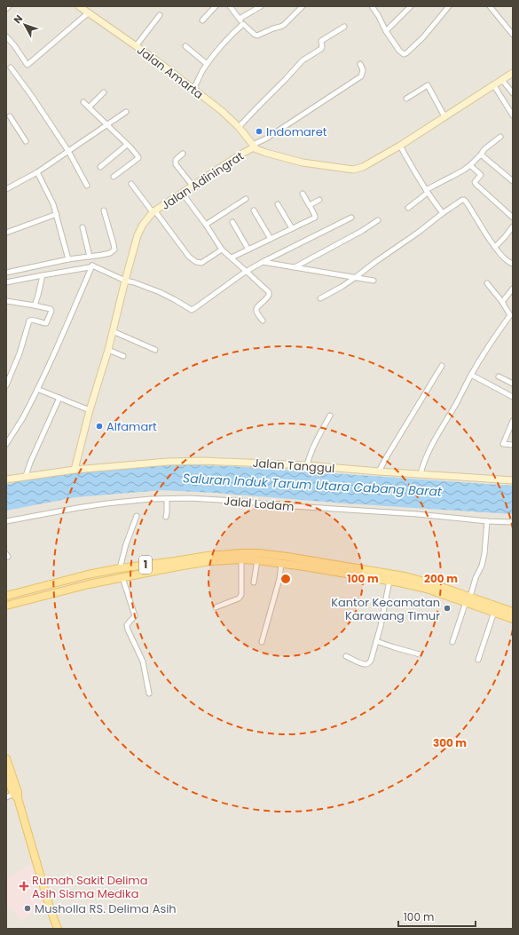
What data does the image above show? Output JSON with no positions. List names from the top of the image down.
{
  "streets": {
    "main road": ["1"],
    "street": [
      "Jalan Amarta",
      "Jalan Adiningrat",
      "Jalan Tanggul",
      "Jalal Lodam"
    ]
  },
  "crossings": [
    ["Jalan Amarta", "Jalan Adiningrat"],
    ["Jalan Adiningrat", "Jalan Tanggul"]
  ],
  "water": ["Saluran Induk Tarum Utara Cabang Barat"],
  "places": {
    "other": [
      "Indomaret",
      "Alfamart",
      "Kantor Kecamatan Karawang Timur",
      "Musholla RS. Delima Asih"
    ],
    "health": ["Rumah Sakit Delima Asih Sisma Medika"]
  },
  "scale_bar": "100 m",
  "north": "top left",
  "rings": ["100 m", "200 m", "300 m"]
}
